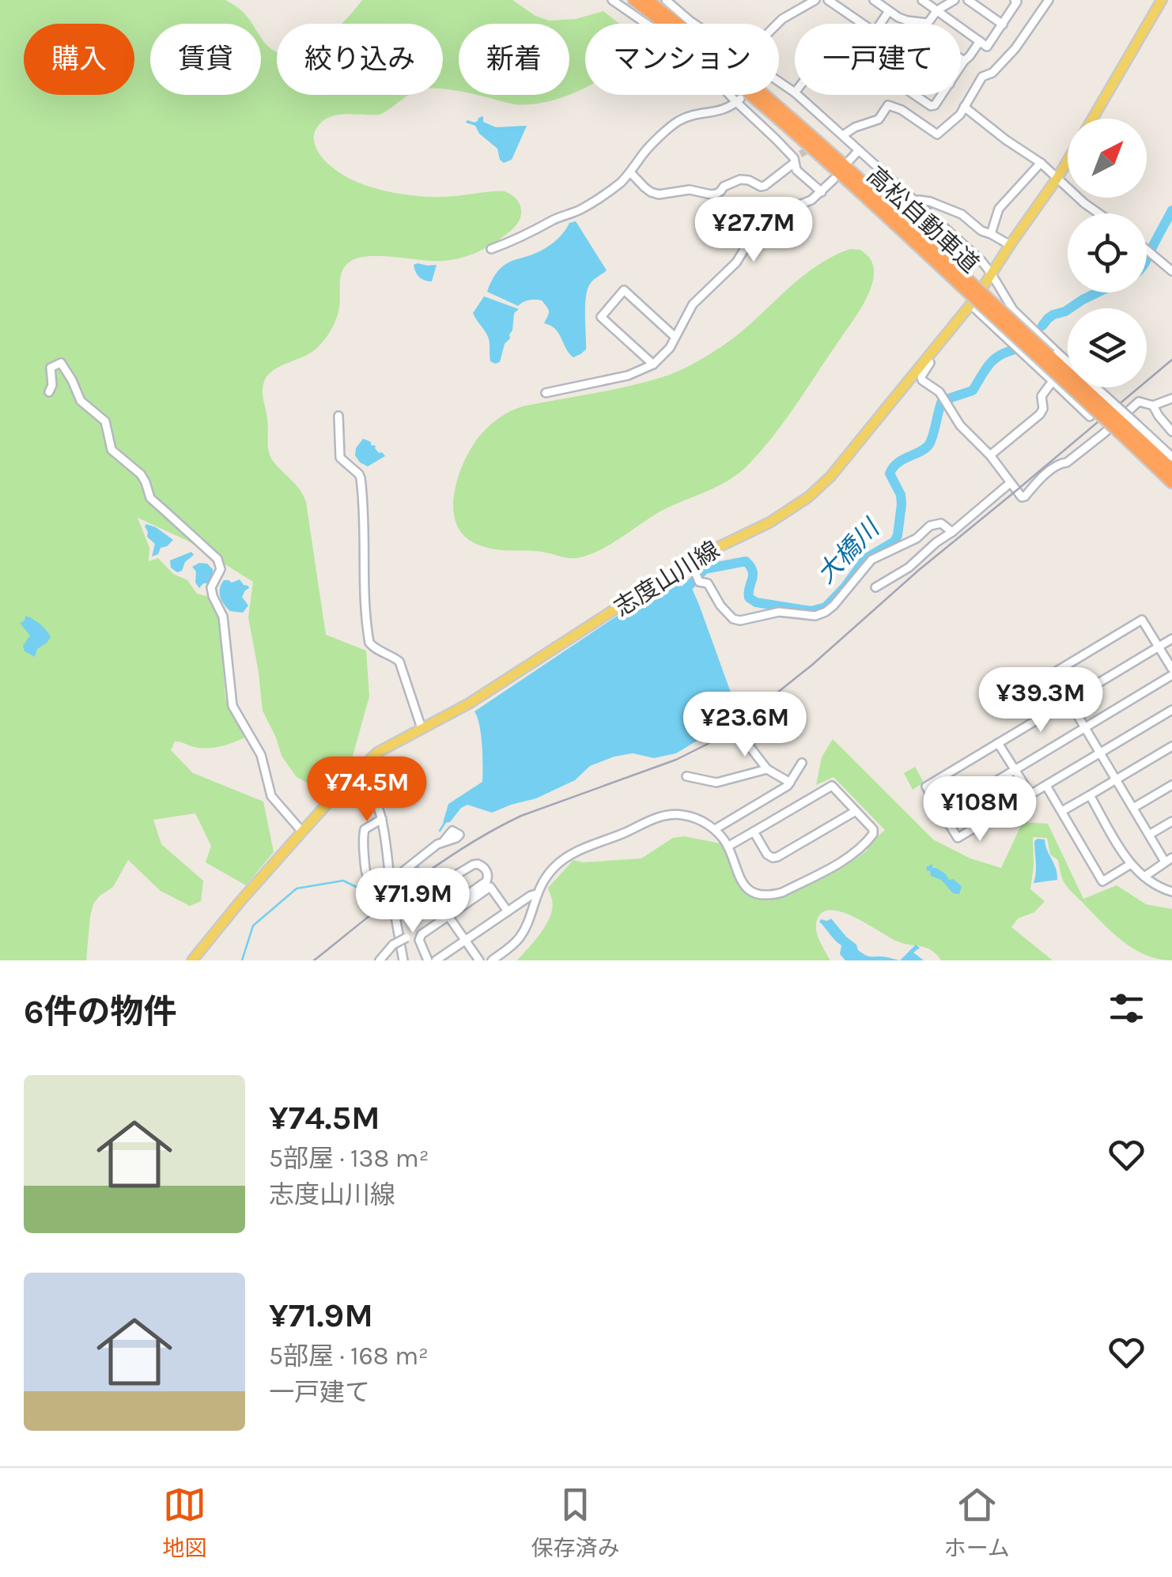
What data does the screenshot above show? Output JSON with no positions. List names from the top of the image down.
{
  "streets": {
    "highway": ["高松自動車道"],
    "main road": ["志度山川線"]
  },
  "water": ["大橋川"],
  "north": "top right",
  "page": {
    "chip": [
      "購入",
      "賃貸",
      "絞り込み",
      "新着",
      "マンション",
      "一戸建て"
    ],
    "price": [
      "¥27.7M",
      "¥39.3M",
      "¥23.6M",
      "¥74.5M",
      "¥108M",
      "¥71.9M"
    ],
    "heading": "6件の物件",
    "list": [
      {
        "name": "¥74.5M",
        "note": "5部屋 · 138 m² · 志度山川線"
      },
      {
        "name": "¥71.9M",
        "note": "5部屋 · 168 m² · 一戸建て"
      }
    ],
    "tabs": ["地図", "保存済み", "ホーム"]
  }
}
